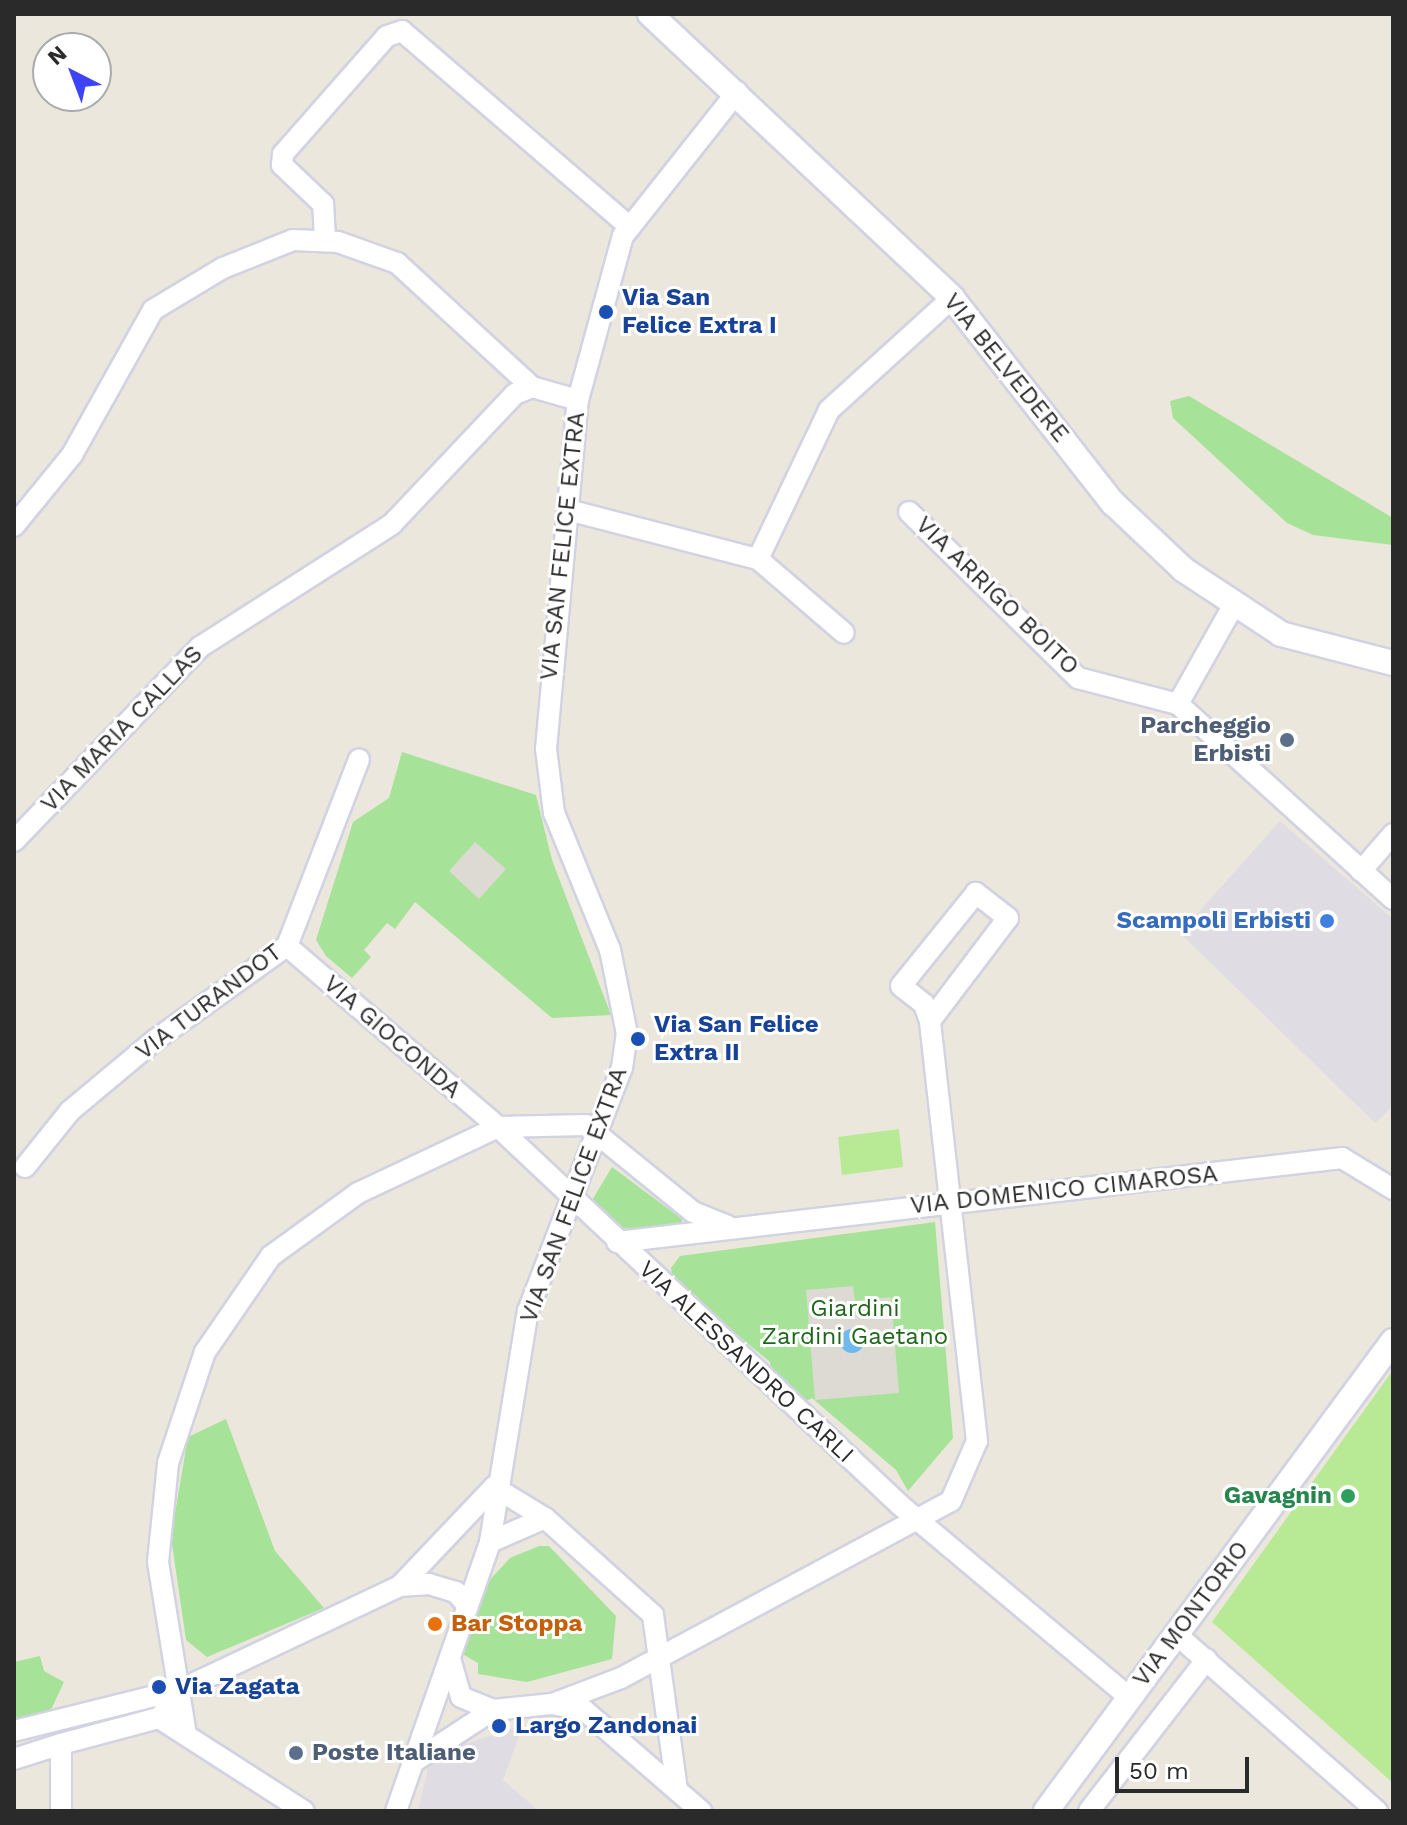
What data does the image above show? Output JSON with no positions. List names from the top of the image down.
{
  "streets": {
    "street": [
      "VIA BELVEDERE",
      "VIA SAN FELICE EXTRA",
      "VIA ARRIGO BOITO",
      "VIA MARIA CALLAS",
      "VIA TURANDOT",
      "VIA GIOCONDA",
      "VIA DOMENICO CIMAROSA",
      "VIA ALESSANDRO CARLI",
      "VIA MONTORIO"
    ]
  },
  "crossings": [
    ["VIA BELVEDERE", "VIA SAN FELICE EXTRA"],
    ["VIA SAN FELICE EXTRA", "VIA GIOCONDA"],
    ["VIA SAN FELICE EXTRA", "VIA DOMENICO CIMAROSA"],
    ["VIA SAN FELICE EXTRA", "VIA ALESSANDRO CARLI"],
    ["VIA TURANDOT", "VIA GIOCONDA"],
    ["VIA GIOCONDA", "VIA ALESSANDRO CARLI"],
    ["VIA DOMENICO CIMAROSA", "VIA ALESSANDRO CARLI"],
    ["VIA ALESSANDRO CARLI", "VIA MONTORIO"]
  ],
  "parks": ["Giardini Zardini Gaetano"],
  "places": [
    "Via San Felice Extra I",
    "Parcheggio Erbisti",
    "Scampoli Erbisti",
    "Via San Felice Extra II",
    "Gavagnin",
    "Bar Stoppa",
    "Via Zagata",
    "Largo Zandonai",
    "Poste Italiane"
  ],
  "scale_bar": "50 m",
  "north": "top left"
}
